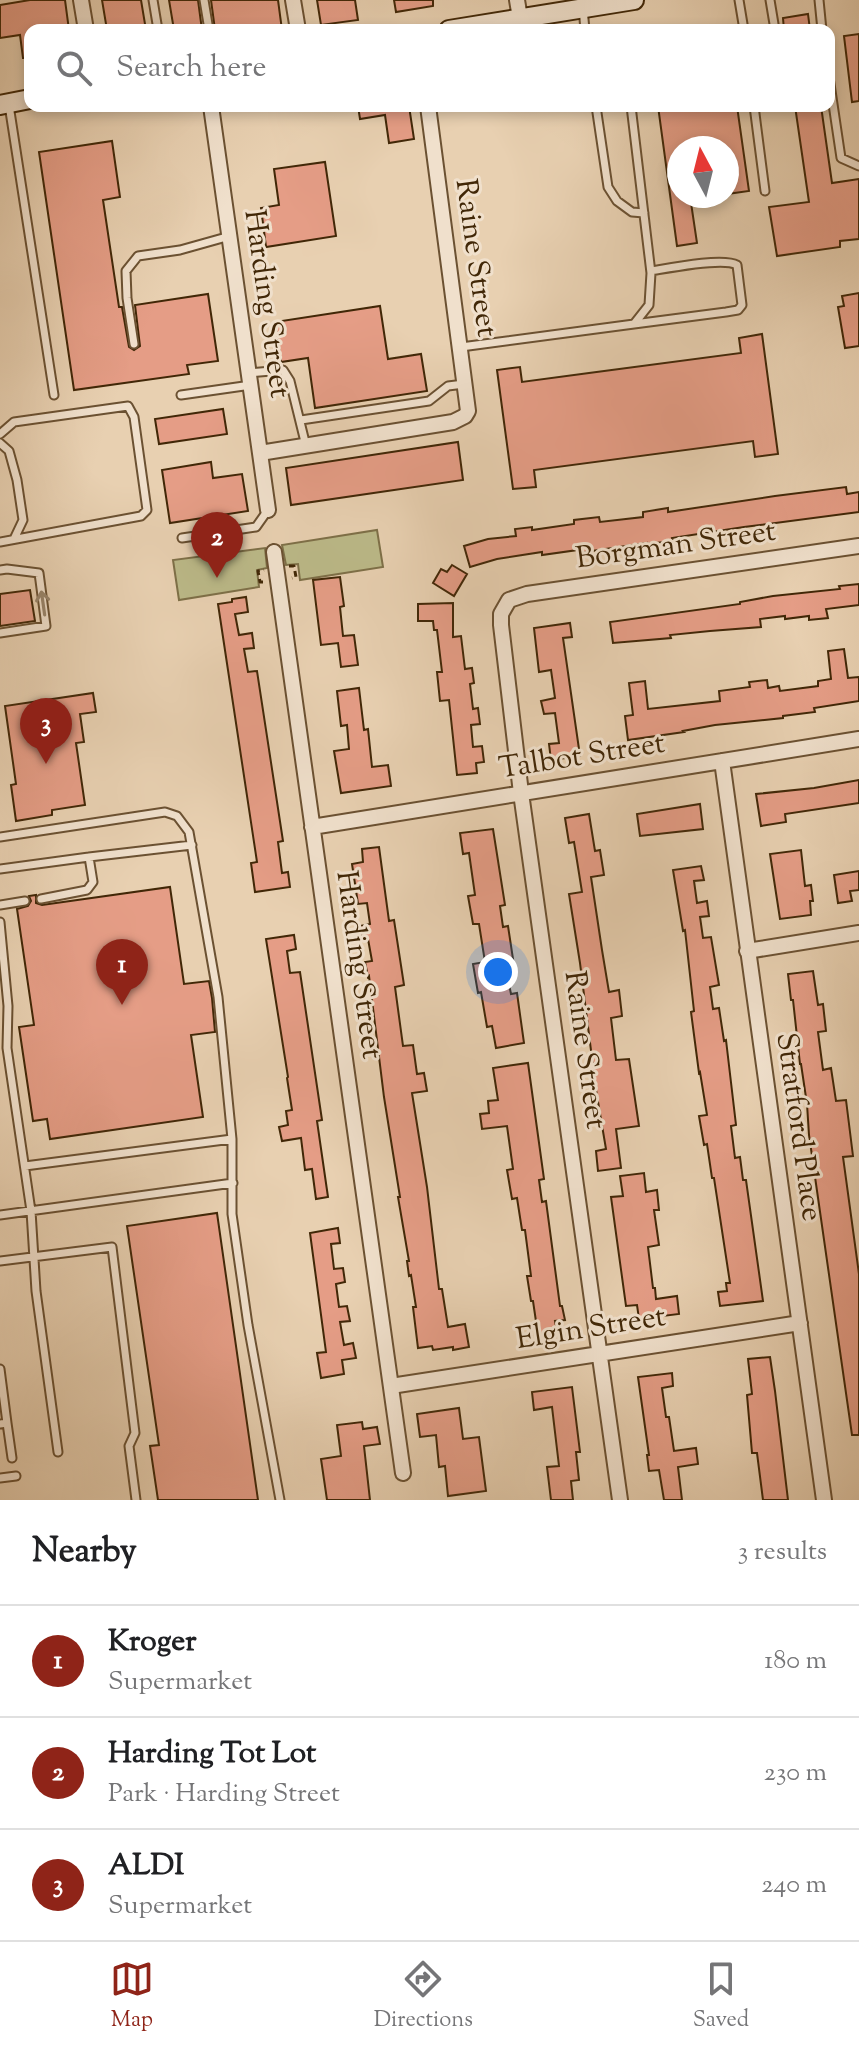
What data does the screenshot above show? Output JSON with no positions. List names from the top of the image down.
{
  "streets": {
    "street": [
      "Raine Street",
      "Harding Street",
      "Borgman Street",
      "Talbot Street",
      "Stratford Place",
      "Elgin Street"
    ]
  },
  "crossings": [
    ["Raine Street", "Borgman Street"],
    ["Raine Street", "Talbot Street"],
    ["Raine Street", "Elgin Street"],
    ["Harding Street", "Talbot Street"],
    ["Harding Street", "Elgin Street"],
    ["Talbot Street", "Stratford Place"],
    ["Stratford Place", "Elgin Street"]
  ],
  "north": "top",
  "page": {
    "search": "Search here",
    "pins": ["2", "3", "1"],
    "heading": ["Nearby", "3 results"],
    "list": [
      {
        "mark": "1",
        "name": "Kroger",
        "note": "Supermarket",
        "value": "180 m"
      },
      {
        "mark": "2",
        "name": "Harding Tot Lot",
        "note": "Park · Harding Street",
        "value": "230 m"
      },
      {
        "mark": "3",
        "name": "ALDI",
        "note": "Supermarket",
        "value": "240 m"
      }
    ],
    "nav": ["Map", "Directions", "Saved"]
  }
}
